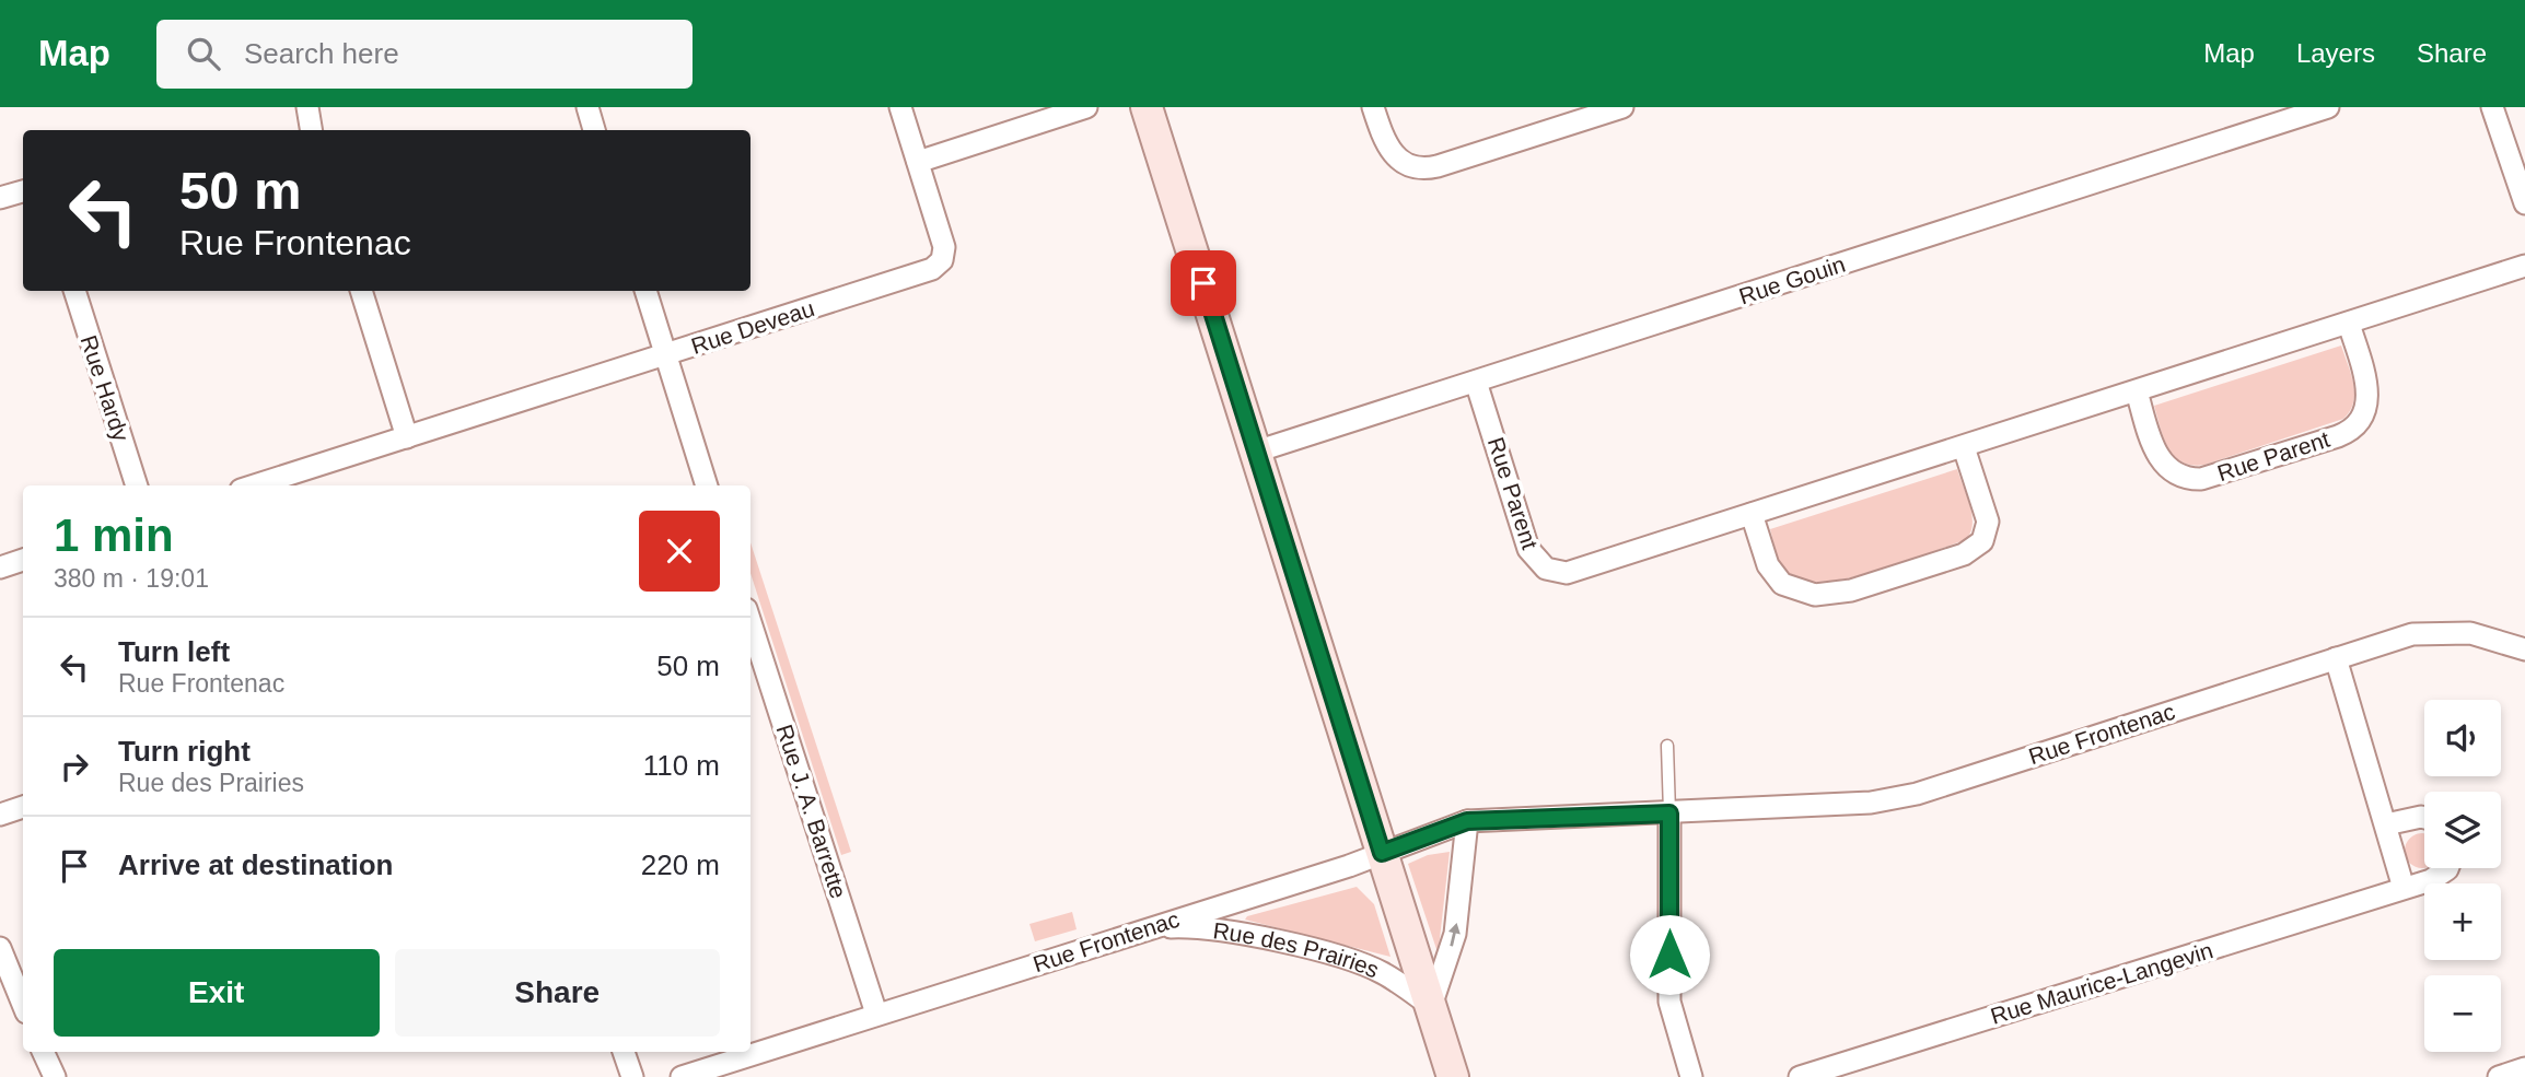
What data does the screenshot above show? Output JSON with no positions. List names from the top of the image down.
{
  "streets": {
    "main road": ["Rue des Prairies"],
    "street": [
      "Rue Gouin",
      "Rue Deveau",
      "Rue Hardy",
      "Rue Parent",
      "Rue Frontenac",
      "Rue J. A. Barrette",
      "Rue Maurice-Langevin"
    ]
  },
  "crossings": [
    ["Rue Gouin", "Rue Parent"],
    ["Rue Gouin", "Rue des Prairies"],
    ["Rue Frontenac", "Rue J. A. Barrette"],
    ["Rue Frontenac", "Rue des Prairies"]
  ],
  "page": {
    "header": "Map",
    "search": "Search here",
    "nav": ["Map", "Layers", "Share"],
    "turn": ["50 m", "Rue Frontenac"],
    "heading": ["1 min", "380 m · 19:01"],
    "list": [
      {
        "name": "Turn left",
        "note": "Rue Frontenac",
        "value": "50 m"
      },
      {
        "name": "Turn right",
        "note": "Rue des Prairies",
        "value": "110 m"
      },
      {
        "name": "Arrive at destination",
        "value": "220 m"
      }
    ],
    "map_buttons": ["+", "−"],
    "buttons": ["Exit", "Share"]
  }
}
